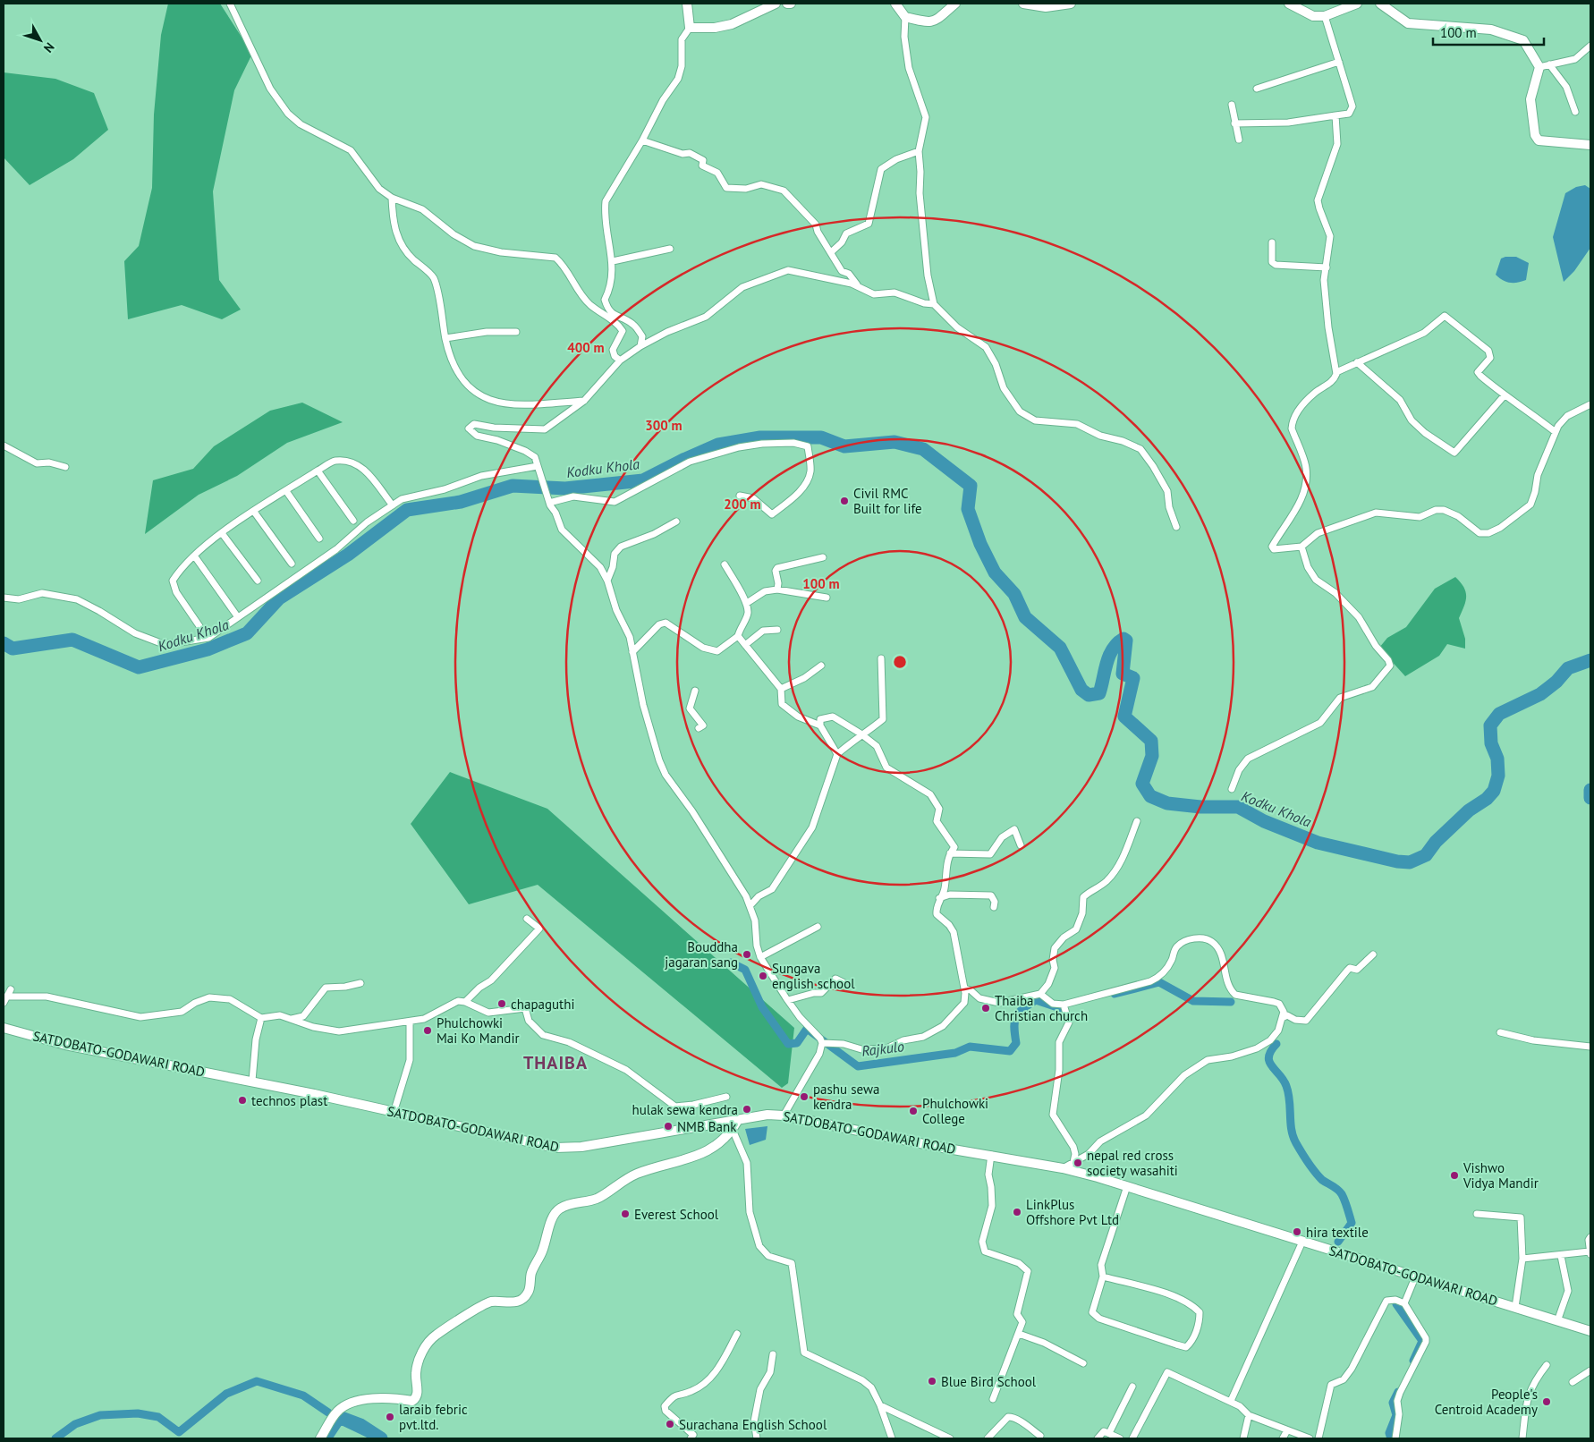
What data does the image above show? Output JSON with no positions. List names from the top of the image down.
{
  "streets": {
    "street": ["SATDOBATO-GODAWARI ROAD"]
  },
  "districts": ["THAIBA"],
  "water": ["Kodku Khola", "Rajkulo"],
  "places": [
    "Civil RMC Built for life",
    "Bouddha jagaran sang",
    "Sungava english school",
    "chapaguthi",
    "Thaiba Christian church",
    "Phulchowki Mai Ko Mandir",
    "pashu sewa kendra",
    "technos plast",
    "hulak sewa kendra",
    "Phulchowki College",
    "NMB Bank",
    "nepal red cross society wasahiti",
    "Vishwo Vidya Mandir",
    "LinkPlus Offshore Pvt Ltd",
    "Everest School",
    "hira textile",
    "Blue Bird School",
    "People's Centroid Academy",
    "laraib febric pvt.ltd.",
    "Surachana English School"
  ],
  "scale_bar": "100 m",
  "north": "bottom right",
  "rings": [
    "400 m",
    "300 m",
    "200 m",
    "100 m"
  ]
}
